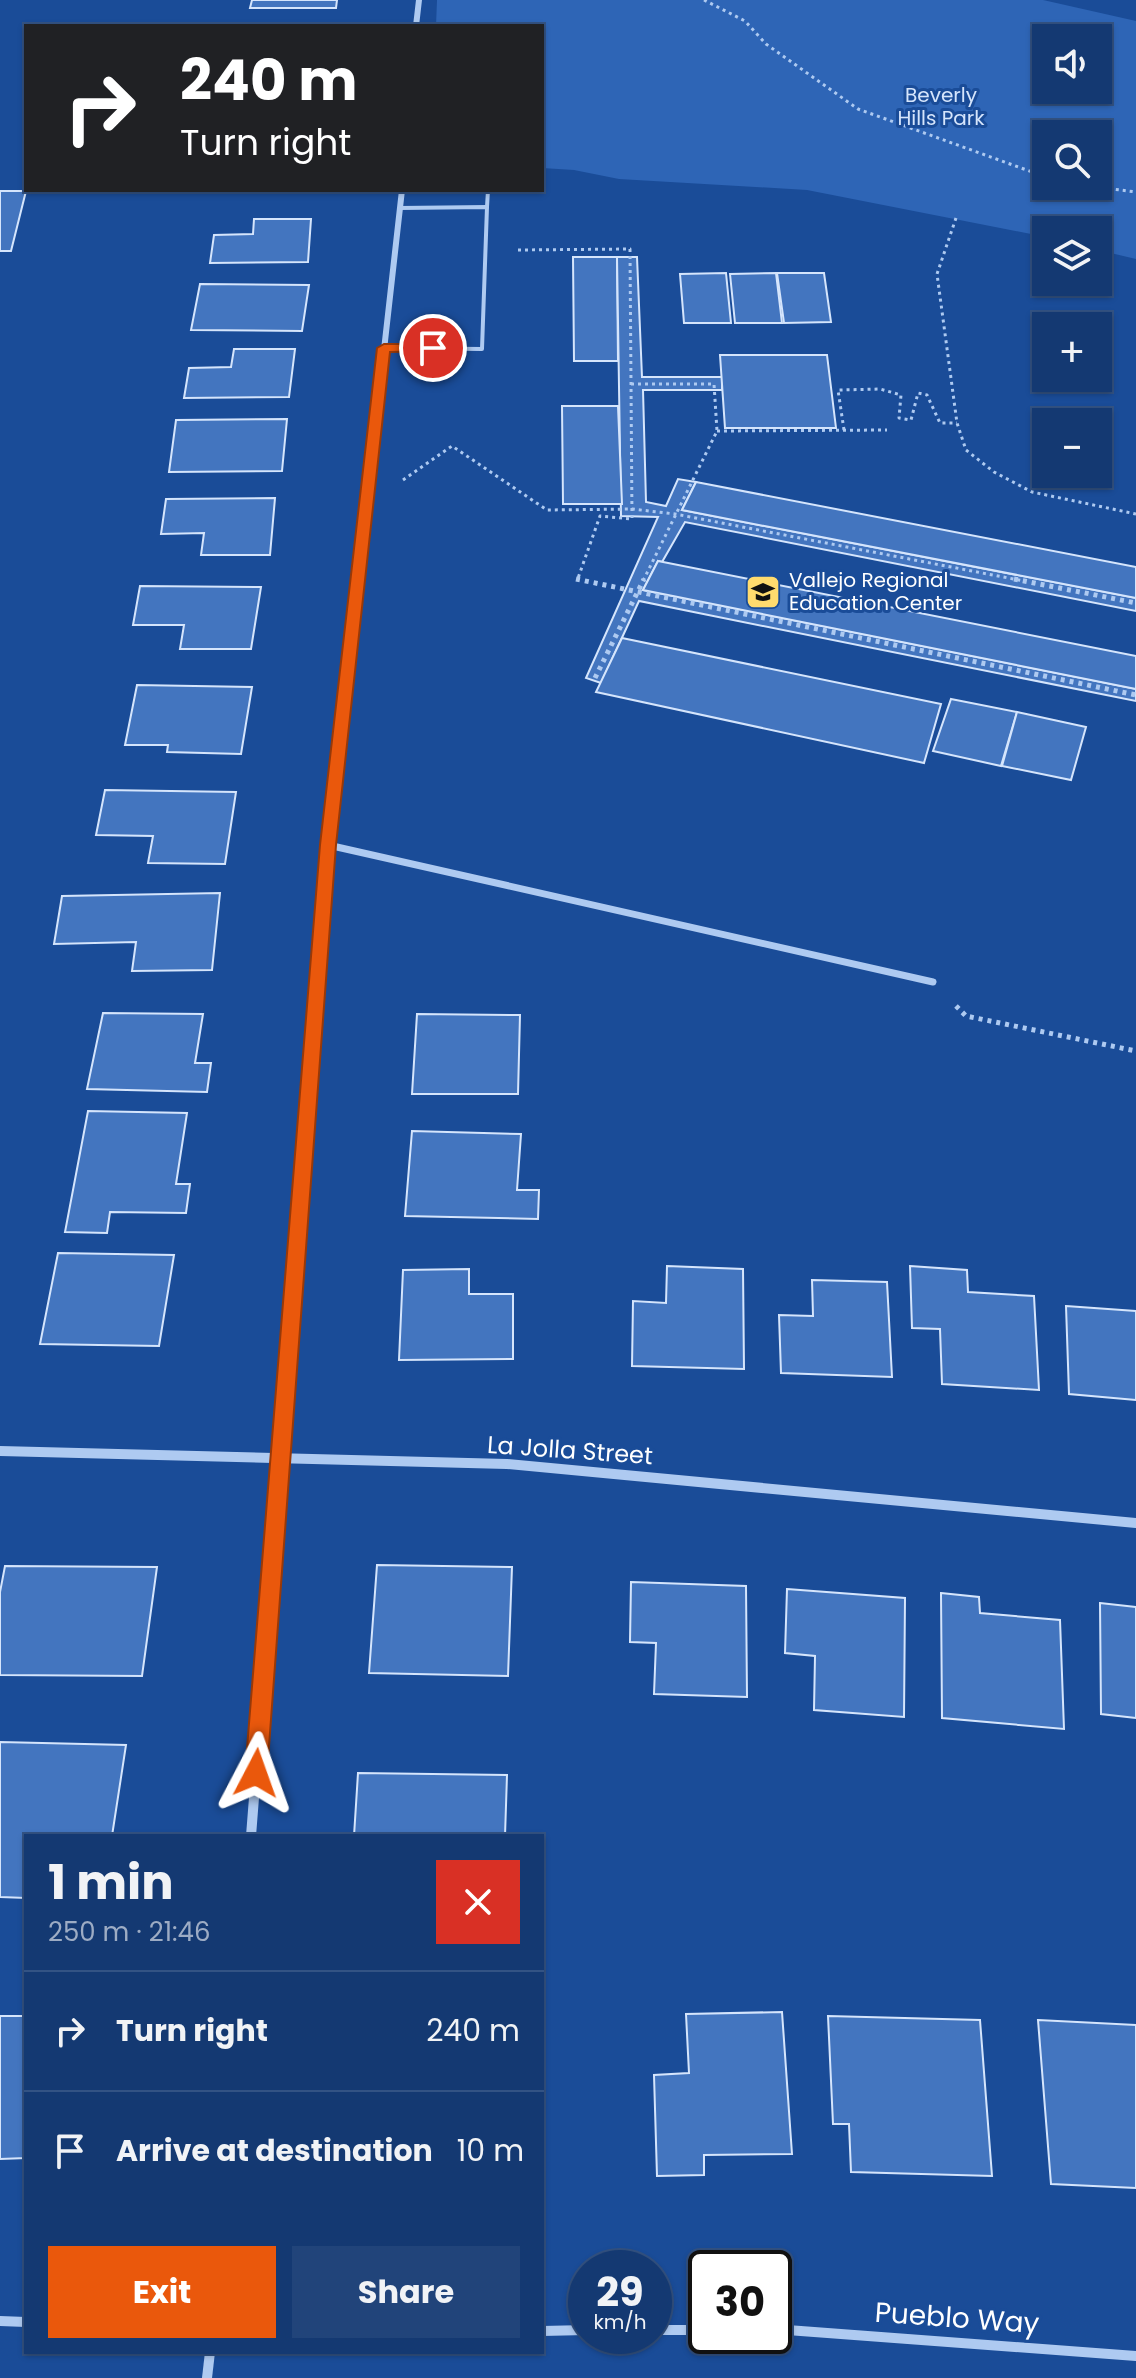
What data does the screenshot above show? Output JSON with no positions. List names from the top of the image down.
{
  "streets": {
    "street": ["La Jolla Street", "Pueblo Way"]
  },
  "parks": ["Beverly Hills Park"],
  "places": {
    "school or university": ["Vallejo Regional Education Center"]
  },
  "page": {
    "map_buttons": ["+", "−"],
    "turn": ["240 m", "Turn right"],
    "heading": ["1 min", "250 m · 21:46"],
    "list": [
      {
        "name": "Turn right",
        "value": "240 m"
      },
      {
        "name": "Arrive at destination",
        "value": "10 m"
      }
    ],
    "buttons": ["Exit", "Share"],
    "speed": "29 km/h",
    "limit": "30"
  }
}
